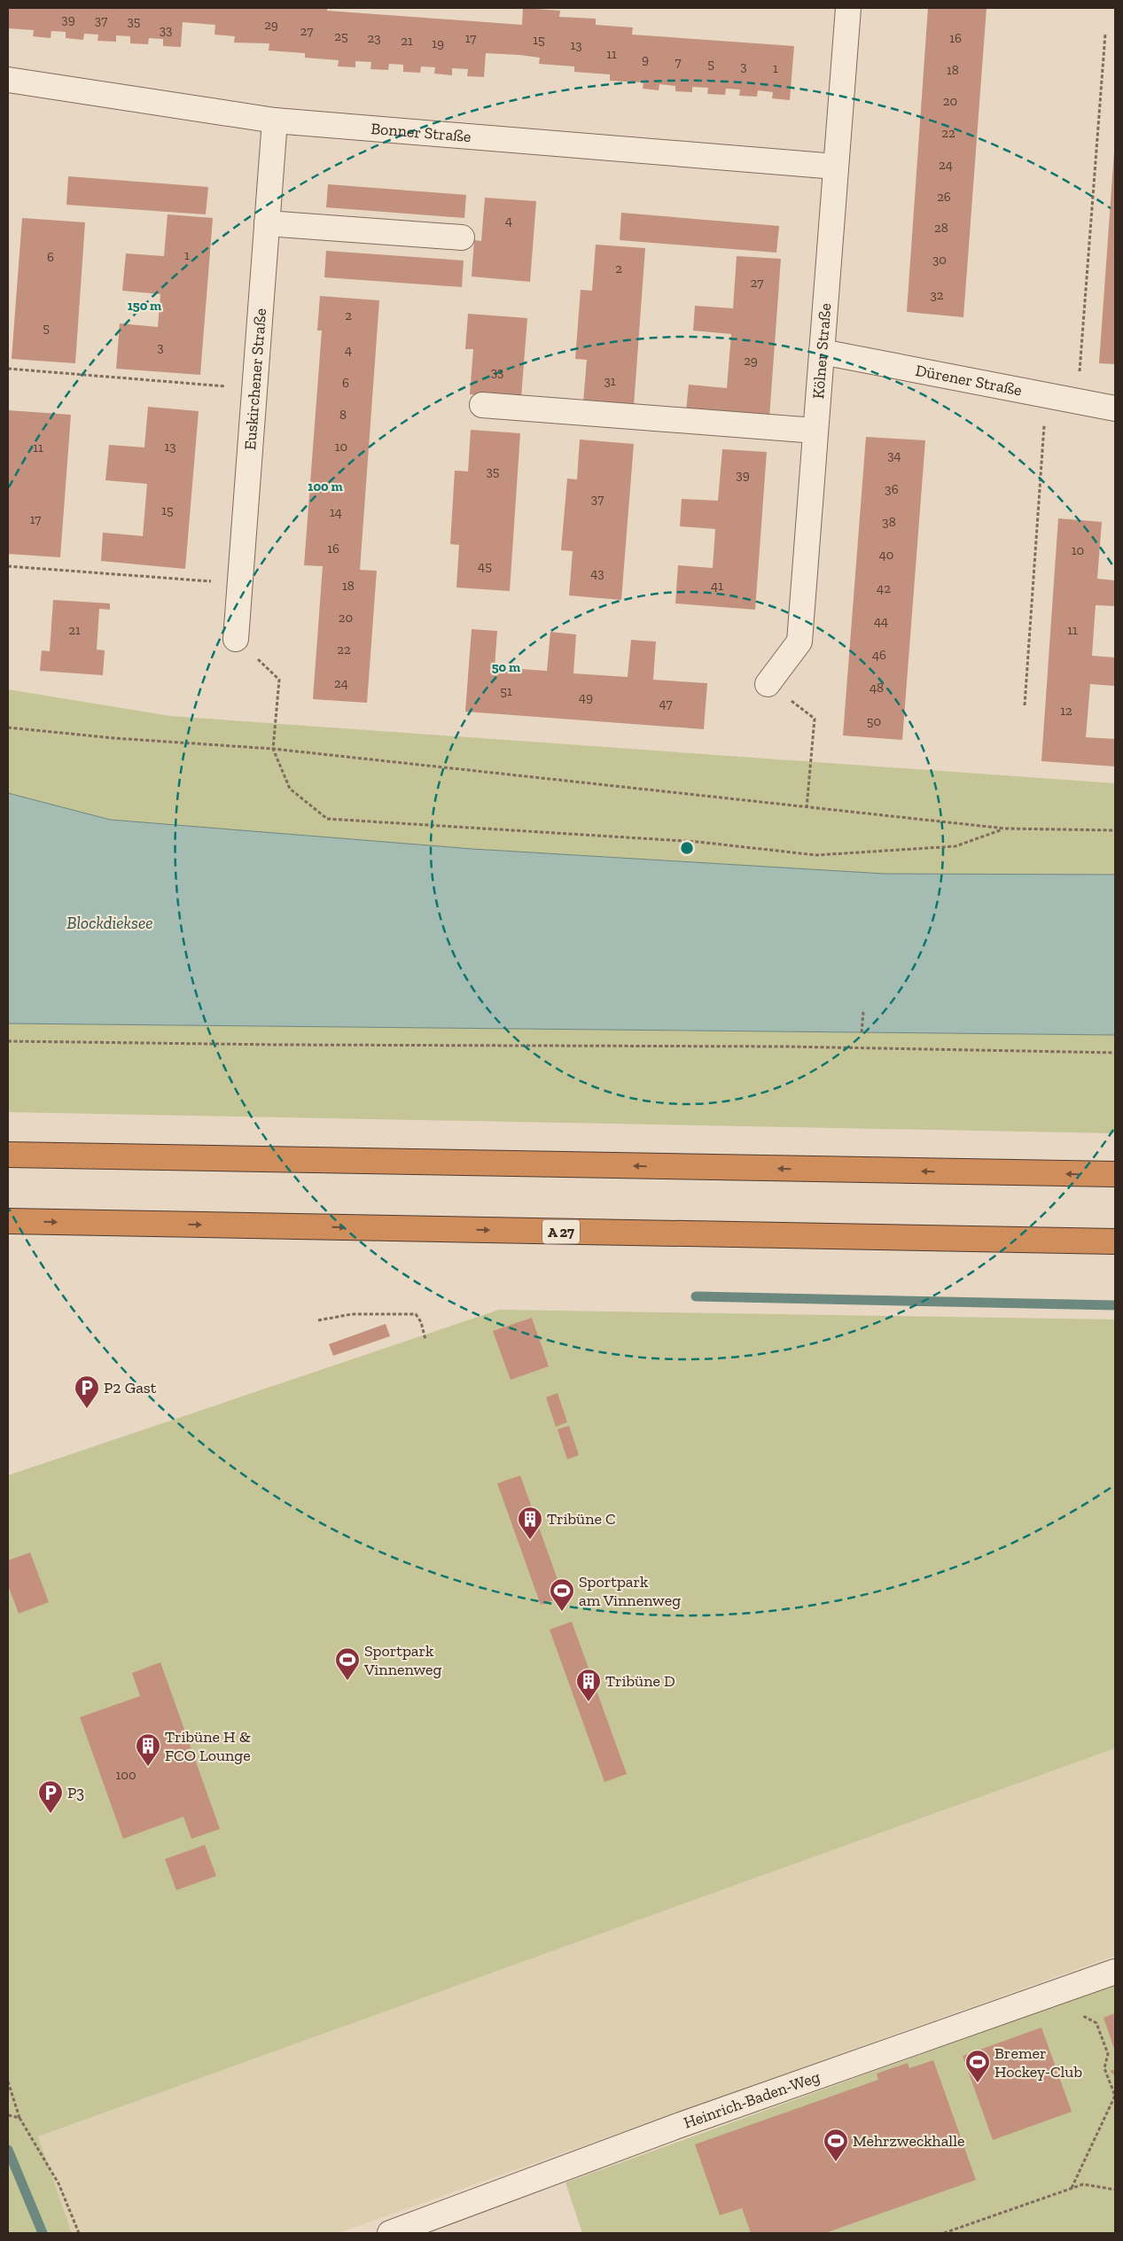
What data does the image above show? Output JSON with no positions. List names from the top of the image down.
{
  "streets": {
    "highway": ["A 27"],
    "street": [
      "Bonner Straße",
      "Kölner Straße",
      "Euskirchener Straße",
      "Dürener Straße",
      "Heinrich-Baden-Weg"
    ]
  },
  "crossings": [
    ["Bonner Straße", "Kölner Straße"],
    ["Bonner Straße", "Euskirchener Straße"],
    ["Kölner Straße", "Dürener Straße"]
  ],
  "water": ["Blockdieksee"],
  "places": {
    "parking": ["P2 Gast", "P3"],
    "building": ["Tribüne C", "Tribüne D", "Tribüne H & FCO Lounge"],
    "sports": [
      "Sportpark am Vinnenweg",
      "Sportpark Vinnenweg",
      "Bremer Hockey-Club",
      "Mehrzweckhalle"
    ]
  },
  "house_numbers": [
    "39",
    "37",
    "35",
    "29",
    "33",
    "27",
    "25",
    "23",
    "17",
    "16",
    "15",
    "21",
    "19",
    "13",
    "11",
    "9",
    "7",
    "5",
    "3",
    "1",
    "18",
    "20",
    "22",
    "24",
    "26",
    "4",
    "28",
    "1",
    "6",
    "30",
    "2",
    "27",
    "32",
    "2",
    "5",
    "3",
    "4",
    "29",
    "33",
    "31",
    "6",
    "8",
    "13",
    "10",
    "11",
    "34",
    "35",
    "39",
    "36",
    "37",
    "15",
    "14",
    "17",
    "38",
    "16",
    "10",
    "40",
    "45",
    "43",
    "18",
    "41",
    "42",
    "20",
    "44",
    "21",
    "11",
    "22",
    "46",
    "24",
    "48",
    "51",
    "49",
    "47",
    "12",
    "50",
    "100"
  ],
  "rings": ["150 m", "100 m", "50 m"]
}
